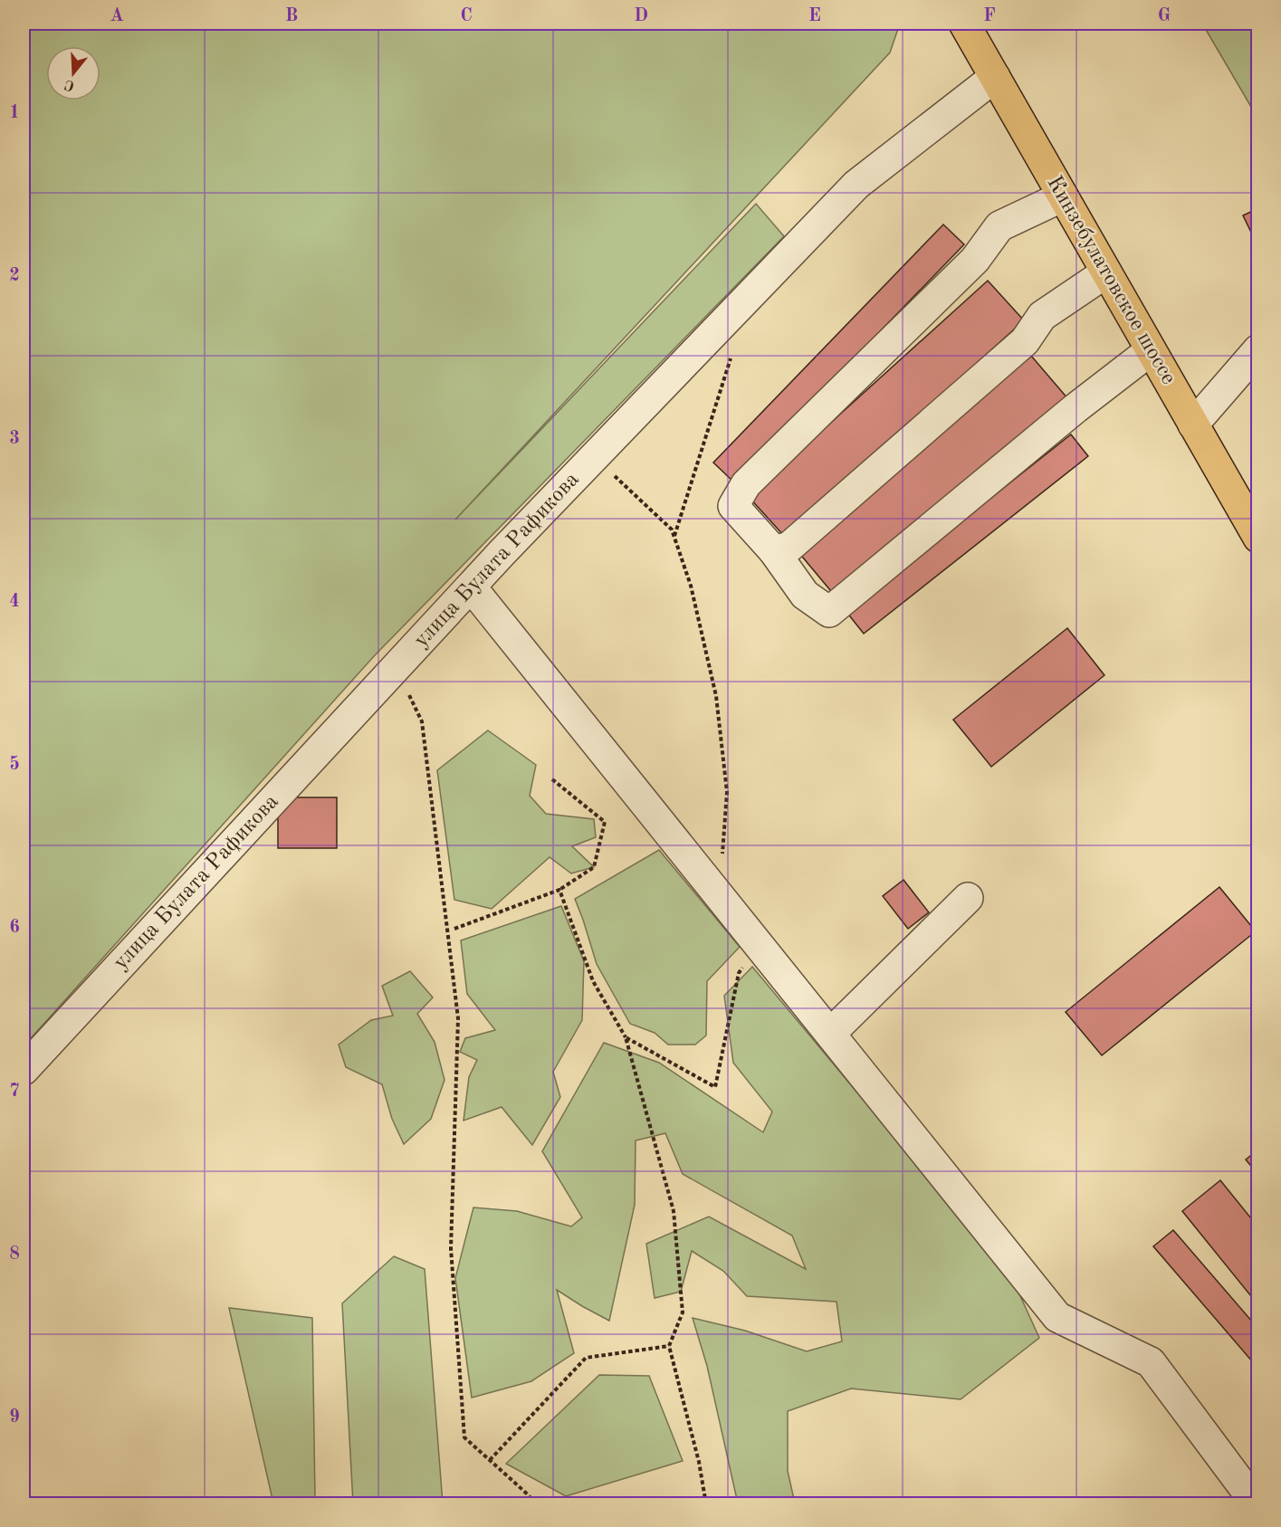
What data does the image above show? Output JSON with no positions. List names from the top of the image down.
{
  "streets": {
    "main road": ["Кинзебулатовское шоссе"],
    "street": ["улица Булата Рафикова"]
  },
  "crossings": [
    ["Кинзебулатовское шоссе", "улица Булата Рафикова"]
  ],
  "north": "bottom",
  "grid": {
    "columns": [
      "A",
      "B",
      "C",
      "D",
      "E",
      "F",
      "G"
    ],
    "rows": [
      "1",
      "2",
      "3",
      "4",
      "5",
      "6",
      "7",
      "8",
      "9"
    ]
  }
}
